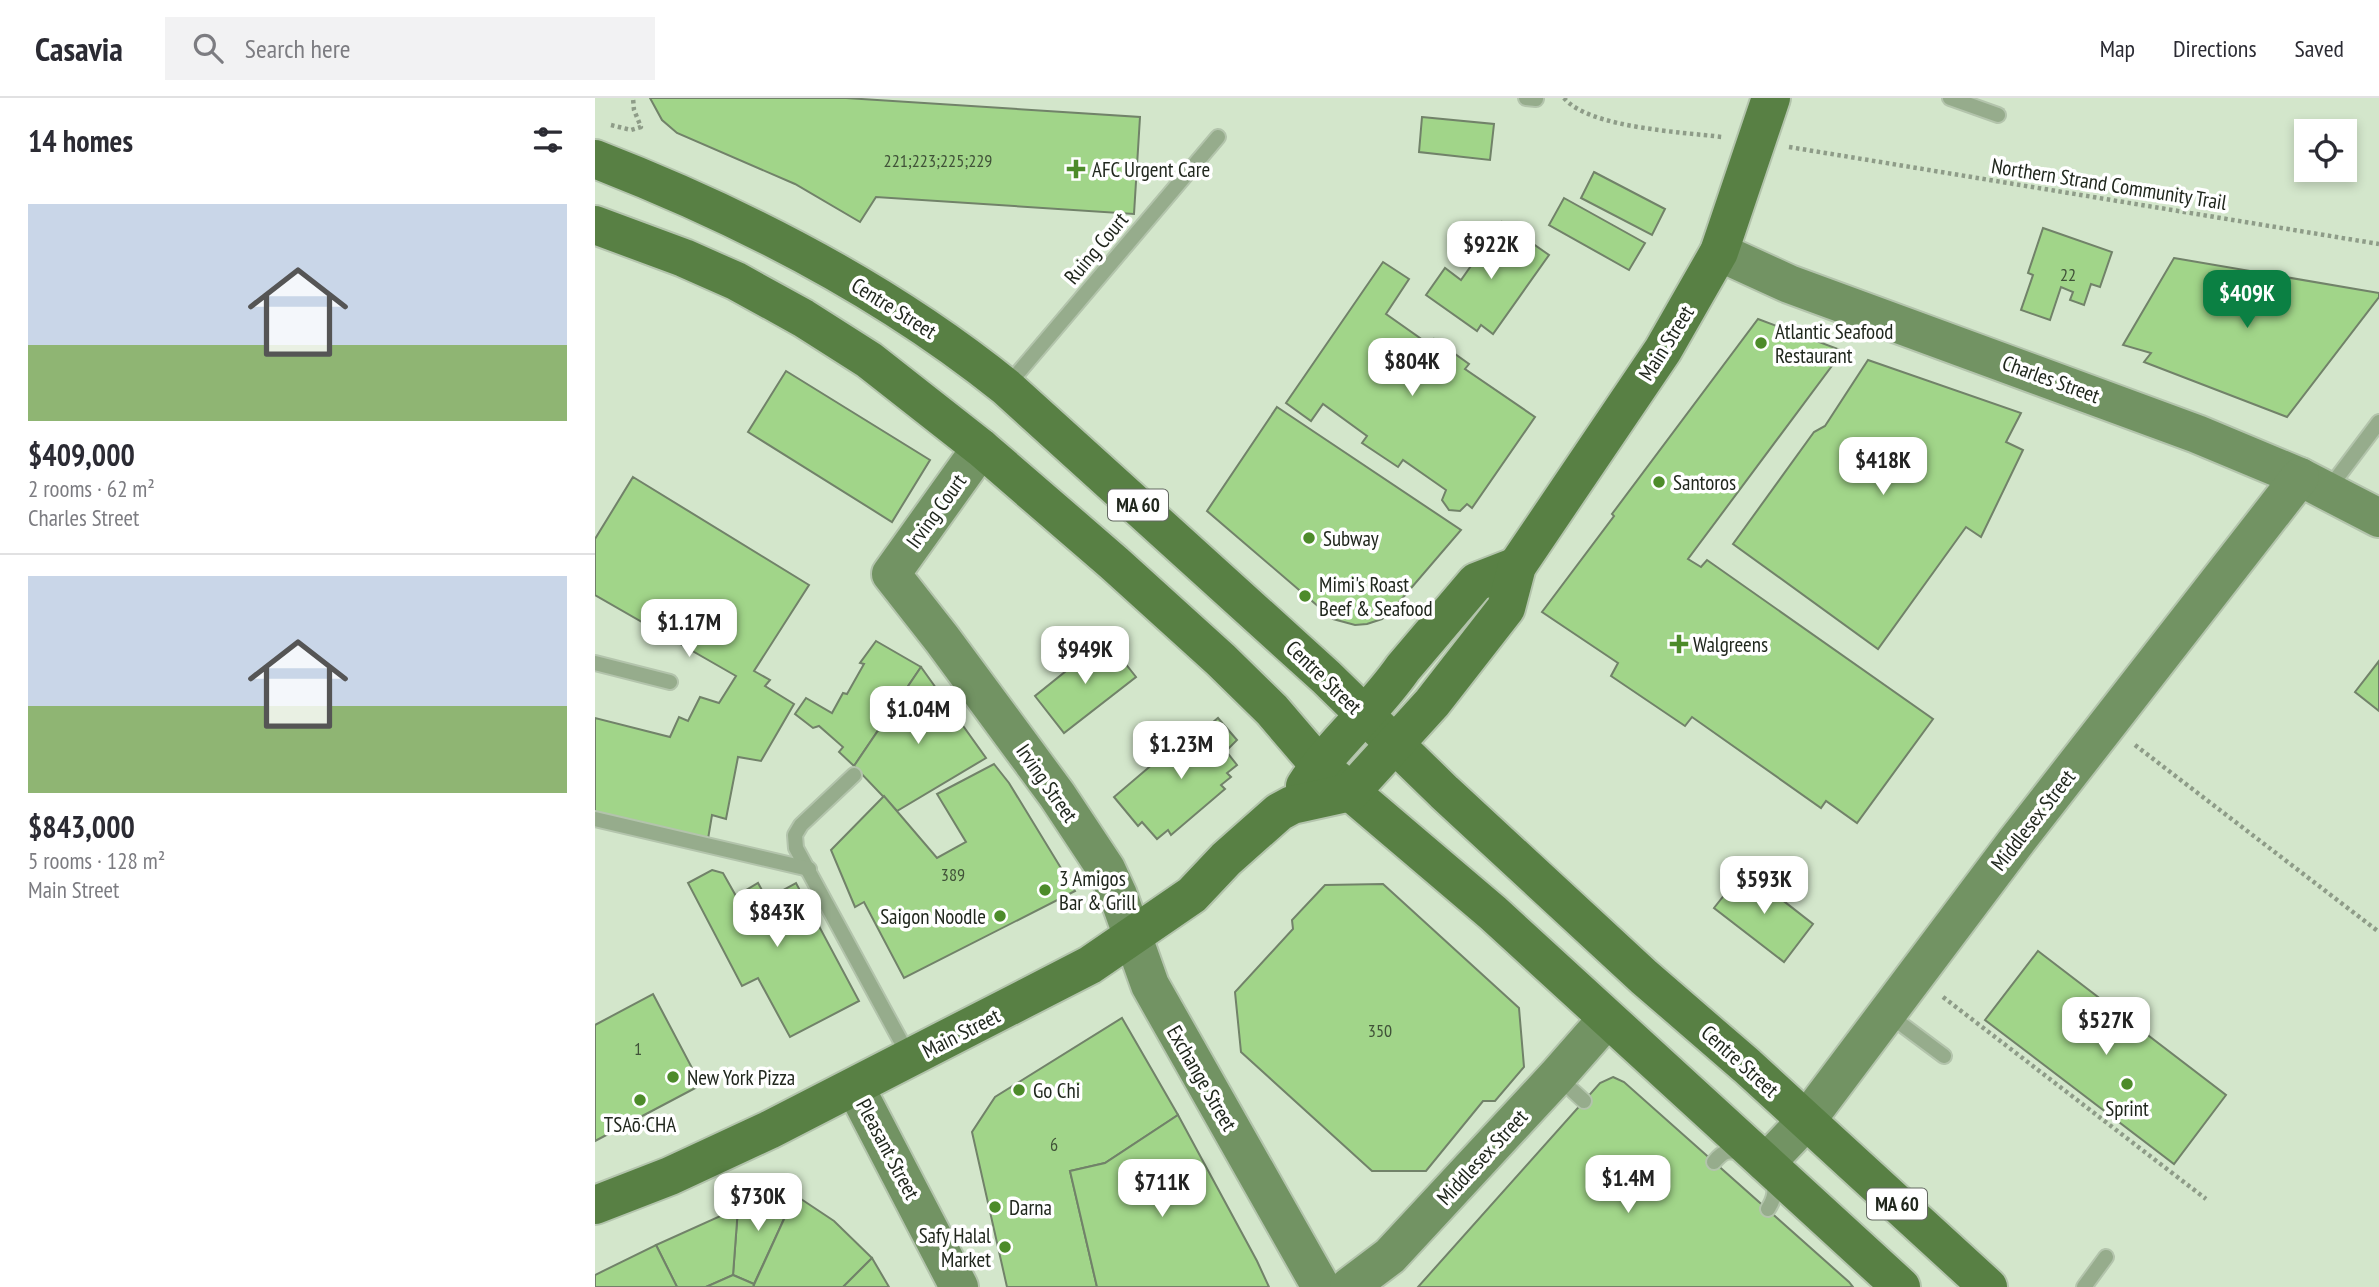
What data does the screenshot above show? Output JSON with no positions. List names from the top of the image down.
{
  "streets": {
    "main road": ["Centre Street", "Main Street", "MA 60"],
    "street": [
      "Charles Street",
      "Irving Court",
      "Irving Street",
      "Middlesex Street",
      "Exchange Street",
      "Pleasant Street"
    ],
    "lane": ["Ruing Court"],
    "path": ["Northern Strand Community Trail"]
  },
  "crossings": [
    ["Ruing Court", "Centre Street"],
    ["Centre Street", "Main Street"],
    ["Centre Street", "Middlesex Street"],
    ["Main Street", "Charles Street"],
    ["Main Street", "MA 60"],
    ["Main Street", "Irving Street"],
    ["Main Street", "Exchange Street"],
    ["Main Street", "Pleasant Street"],
    ["Charles Street", "Middlesex Street"],
    ["MA 60", "Irving Court"],
    ["MA 60", "Middlesex Street"],
    ["Irving Court", "Irving Street"],
    ["Irving Street", "Exchange Street"]
  ],
  "places": {
    "health": ["AFC Urgent Care", "Walgreens"],
    "other": [
      "Atlantic Seafood Restaurant",
      "Santoros",
      "Subway",
      "Mimi's Roast Beef & Seafood",
      "3 Amigos Bar & Grill",
      "Saigon Noodle",
      "New York Pizza",
      "Sprint",
      "Go Chi",
      "TSAō·CHA",
      "Darna",
      "Safy Halal Market"
    ]
  },
  "house_numbers": [
    "221;223;225;229",
    "22",
    "389",
    "350",
    "1",
    "6"
  ],
  "page": {
    "header": "Casavia",
    "search": "Search here",
    "nav": ["Map", "Directions", "Saved"],
    "heading": "14 homes",
    "list": [
      {
        "name": "$409,000",
        "note": "2 rooms · 62 m² · Charles Street"
      },
      {
        "name": "$843,000",
        "note": "5 rooms · 128 m² · Main Street"
      }
    ],
    "price": [
      "$922K",
      "$409K",
      "$804K",
      "$418K",
      "$1.17M",
      "$949K",
      "$1.04M",
      "$1.23M",
      "$593K",
      "$843K",
      "$527K",
      "$1.4M",
      "$711K",
      "$730K"
    ]
  }
}
